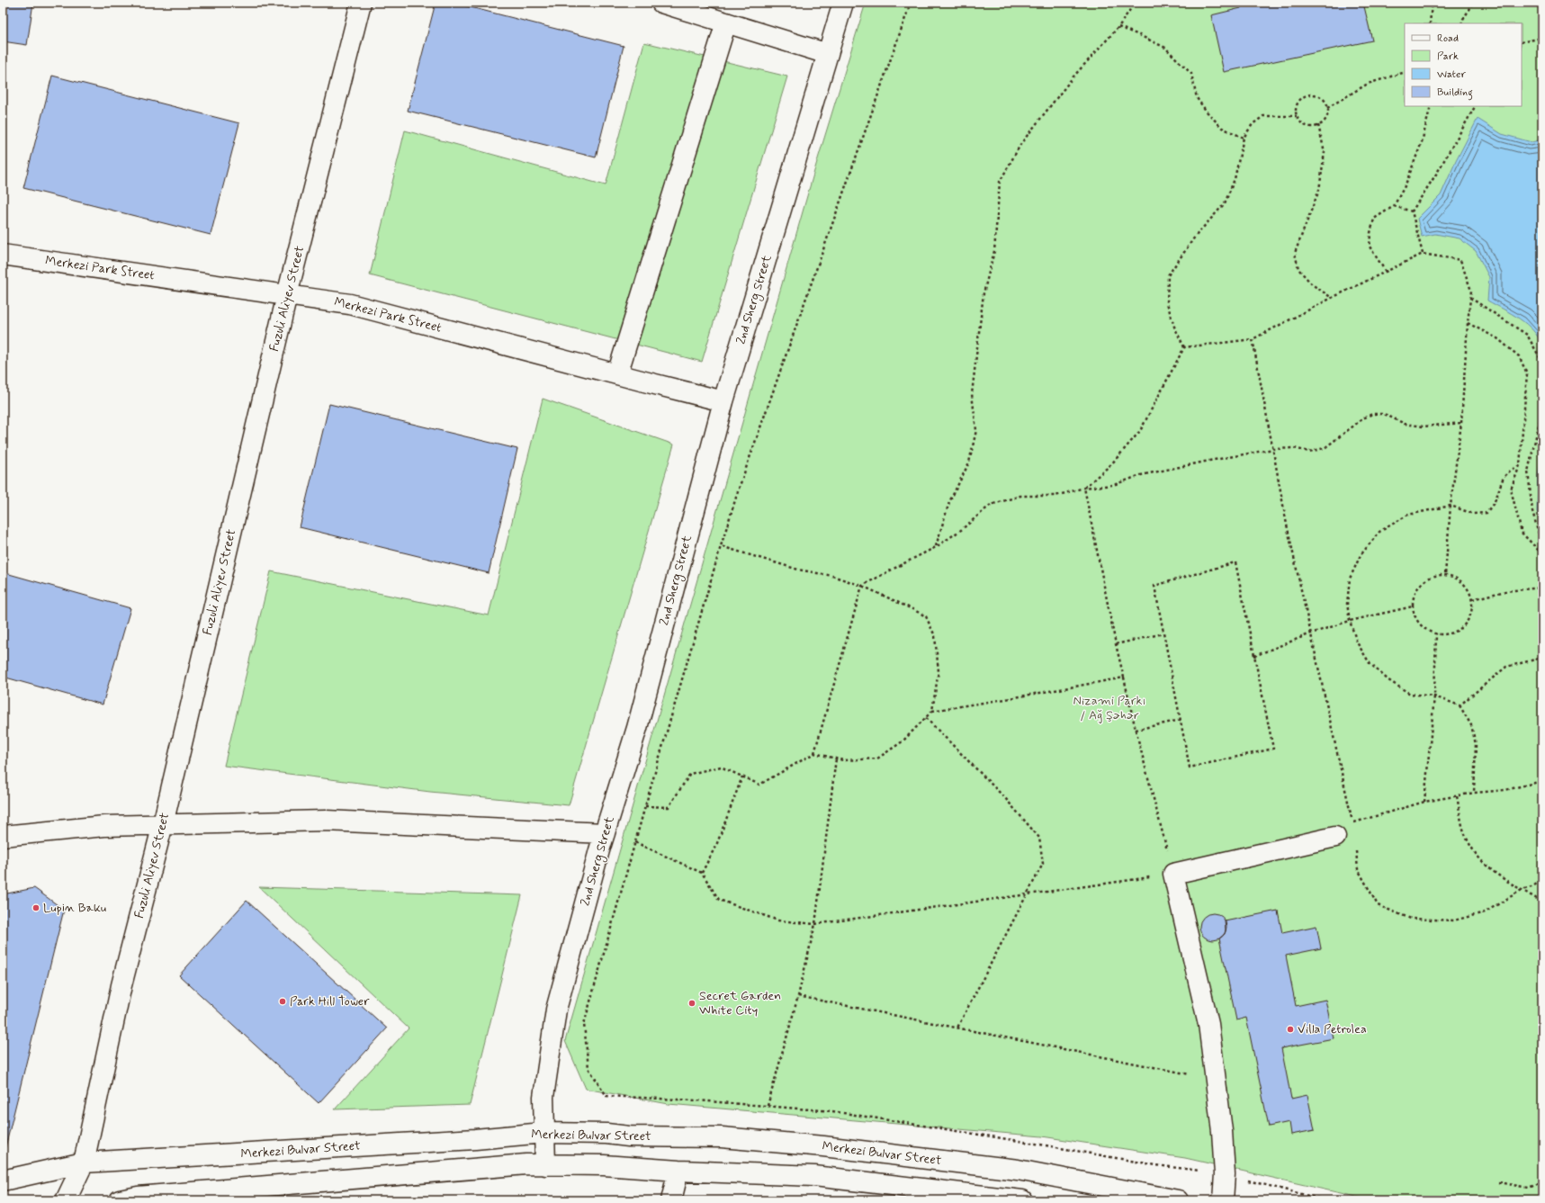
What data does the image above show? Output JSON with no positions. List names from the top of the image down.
{
  "streets": {
    "street": [
      "Merkezi Park Street",
      "Fuzuli Aliyev Street",
      "2nd Sherg Street",
      "Merkezi Bulvar Street"
    ]
  },
  "crossings": [
    ["Merkezi Park Street", "Fuzuli Aliyev Street"],
    ["Merkezi Park Street", "2nd Sherg Street"],
    ["Fuzuli Aliyev Street", "Merkezi Bulvar Street"],
    ["2nd Sherg Street", "Merkezi Bulvar Street"]
  ],
  "parks": ["Nizami Parkı / Ağ Şəhər"],
  "places": [
    "Lupin Baku",
    "Park Hill Tower",
    "Secret Garden White City",
    "Villa Petrolea"
  ],
  "legend": [
    "Road",
    "Park",
    "Water",
    "Building"
  ]
}
